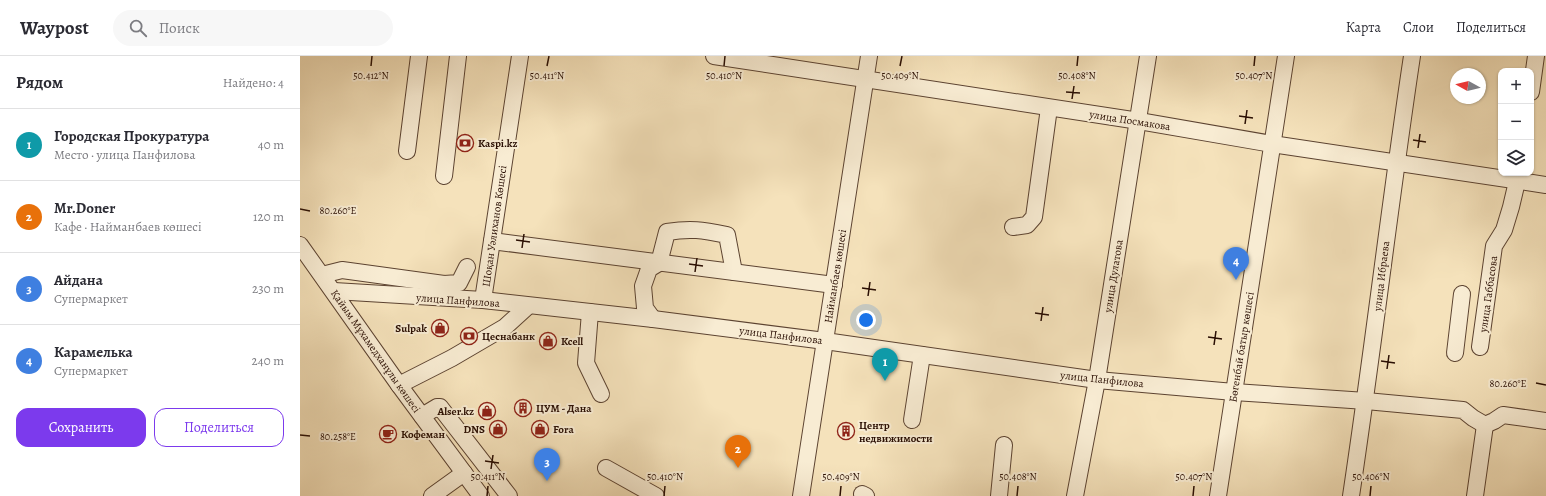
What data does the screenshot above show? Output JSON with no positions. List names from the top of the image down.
{
  "streets": {
    "street": [
      "улица Посмакова",
      "Шоқан Уәлиханов Көшесі",
      "Найманбаев көшесі",
      "улица Дулатова",
      "улица Ибраева",
      "улица Габбасова",
      "улица Панфилова",
      "Бөгенбай батыр көшесі",
      "Қайым Мұхамедханұлы көшесі"
    ]
  },
  "crossings": [
    ["улица Посмакова", "Найманбаев көшесі"],
    ["улица Посмакова", "улица Дулатова"],
    ["улица Посмакова", "улица Ибраева"],
    ["улица Посмакова", "улица Габбасова"],
    ["улица Посмакова", "Бөгенбай батыр көшесі"],
    ["Шоқан Уәлиханов Көшесі", "улица Панфилова"],
    ["Найманбаев көшесі", "улица Панфилова"],
    ["улица Дулатова", "улица Панфилова"],
    ["улица Ибраева", "улица Панфилова"],
    ["улица Панфилова", "Бөгенбай батыр көшесі"],
    ["улица Панфилова", "Қайым Мұхамедханұлы көшесі"]
  ],
  "places": {
    "bank": ["Kaspi.kz", "Цеснабанк"],
    "shop": [
      "Sulpak",
      "Kcell",
      "Alser.kz",
      "DNS",
      "Fora"
    ],
    "building": ["ЦУМ - Дана", "Центр недвижимости"],
    "cafe": ["Кофеман"]
  },
  "north": "left",
  "page": {
    "header": "Waypost",
    "search": "Поиск",
    "nav": ["Карта", "Слои", "Поделиться"],
    "heading": ["Рядом", "Найдено: 4"],
    "map_buttons": ["+", "−"],
    "list": [
      {
        "mark": "1",
        "name": "Городская Прокуратура",
        "note": "Место · улица Панфилова",
        "value": "40 m"
      },
      {
        "mark": "2",
        "name": "Mr.Doner",
        "note": "Кафе · Найманбаев көшесі",
        "value": "120 m"
      },
      {
        "mark": "3",
        "name": "Айдана",
        "note": "Супермаркет",
        "value": "230 m"
      },
      {
        "mark": "4",
        "name": "Карамелька",
        "note": "Супермаркет",
        "value": "240 m"
      }
    ],
    "pins": [
      "4",
      "1",
      "2",
      "3"
    ],
    "buttons": ["Сохранить", "Поделиться"]
  },
  "coordinates": [
    "50.412°N",
    "50.411°N",
    "50.410°N",
    "50.409°N",
    "50.408°N",
    "50.407°N",
    "80.260°E",
    "80.258°E",
    "50.406°N"
  ]
}
